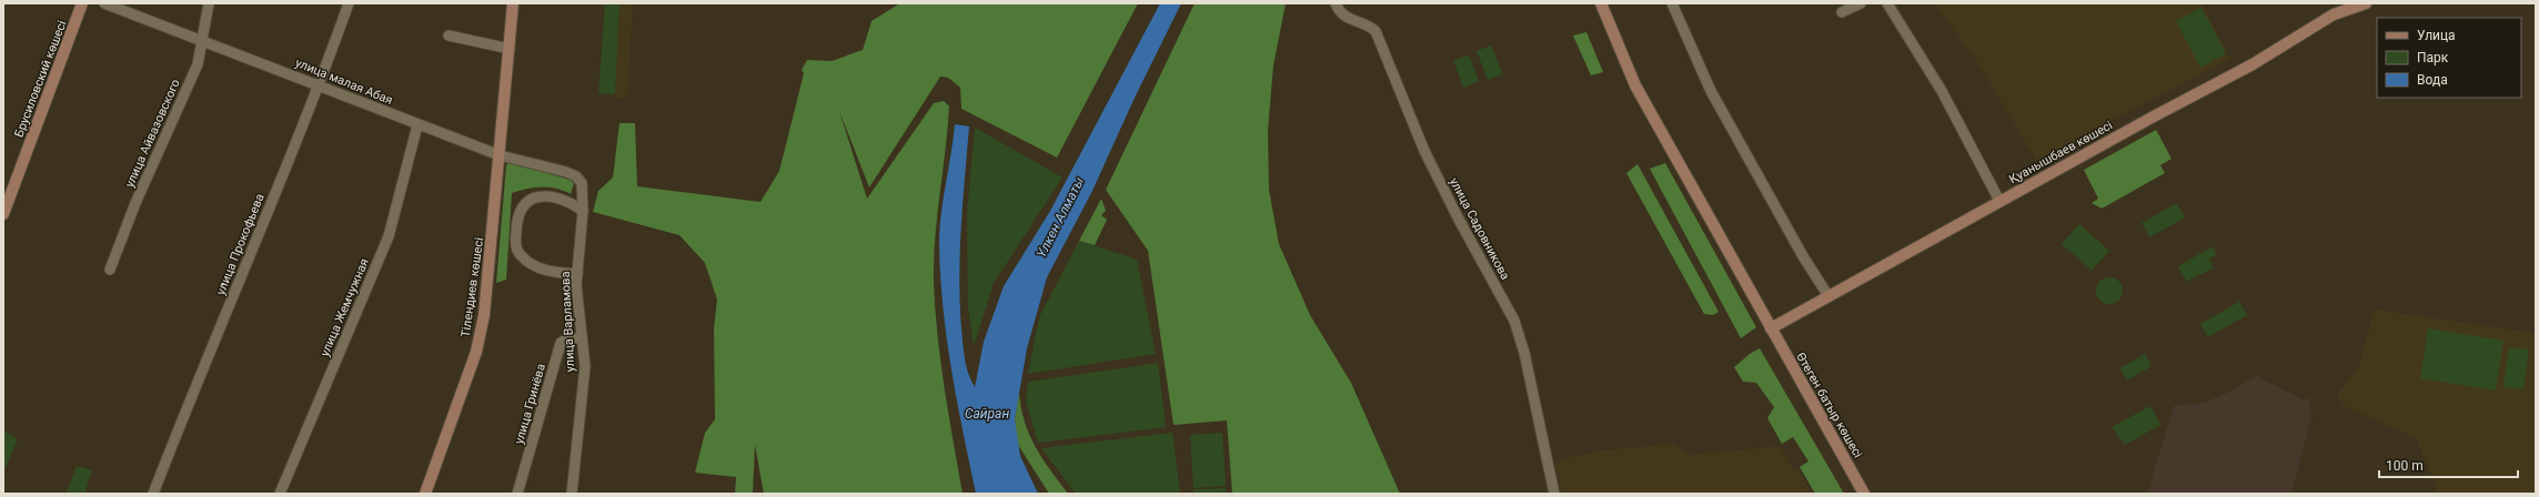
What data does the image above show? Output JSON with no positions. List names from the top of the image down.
{
  "streets": {
    "street": [
      "Брусиловский көшесі",
      "улица малая Абая",
      "улица Айвазовского",
      "Қуанышбаев көшесі",
      "улица Садовникова",
      "улица Прокофьева",
      "Тілендиев көшесі",
      "улица Жемчужная",
      "улица Варламова",
      "улица Гринёва",
      "Өтеген батыр көшесі"
    ]
  },
  "crossings": [
    ["улица малая Абая", "улица Айвазовского"],
    ["улица малая Абая", "улица Прокофьева"],
    ["улица малая Абая", "Тілендиев көшесі"],
    ["улица малая Абая", "улица Жемчужная"],
    ["улица малая Абая", "улица Варламова"],
    ["Қуанышбаев көшесі", "Өтеген батыр көшесі"],
    ["улица Варламова", "улица Гринёва"]
  ],
  "water": ["Үлкен Алматы", "Сайран"],
  "legend": ["Улица", "Парк", "Вода"],
  "scale_bar": "100 m"
}
